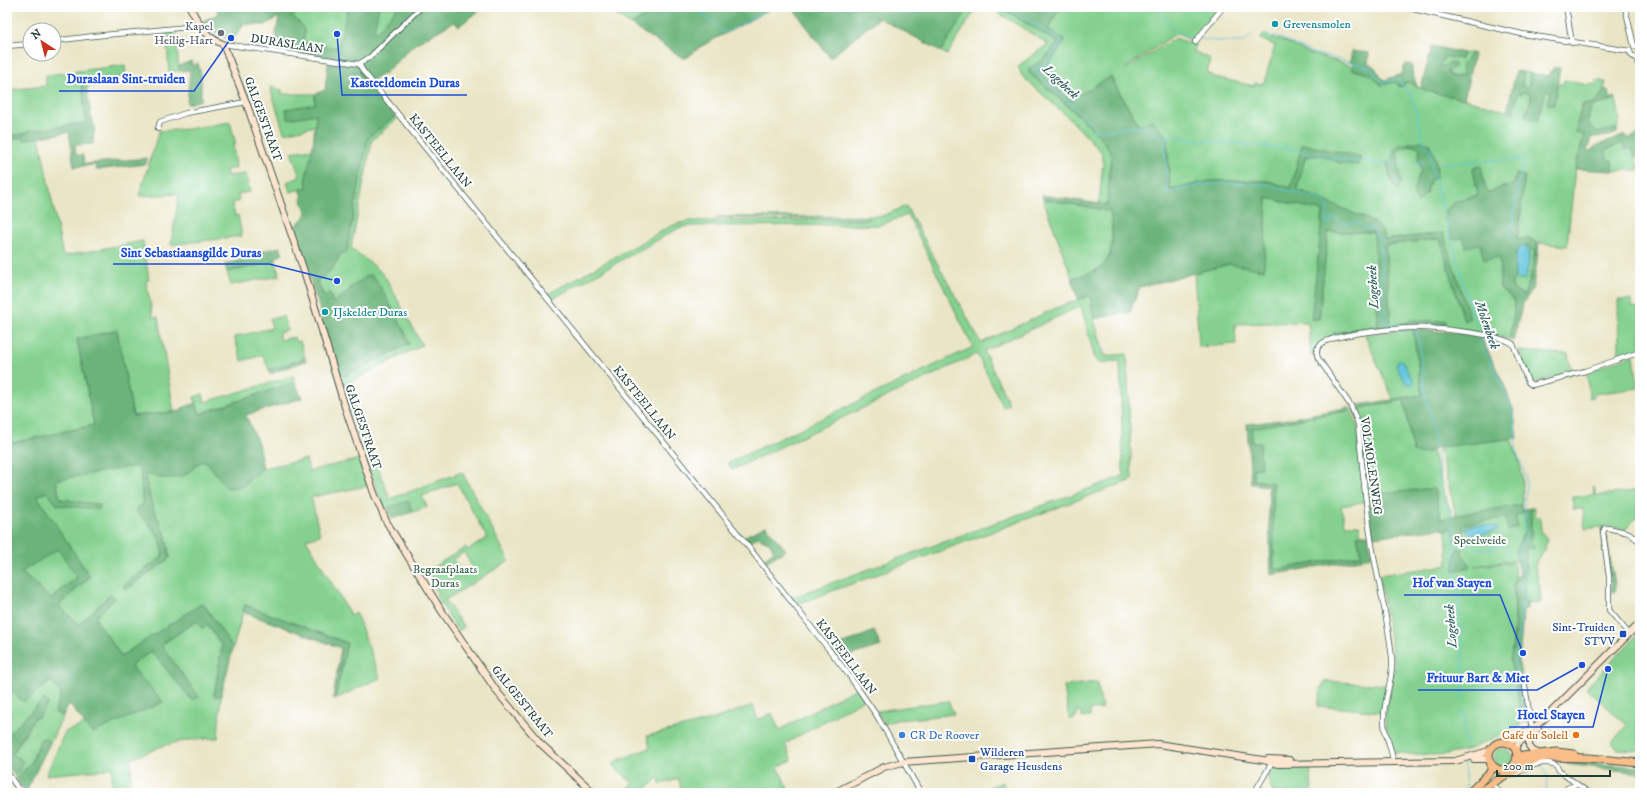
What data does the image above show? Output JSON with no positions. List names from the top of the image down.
{
  "streets": {
    "street": [
      "DURASLAAN",
      "GALGESTRAAT",
      "KASTEELLAAN",
      "VOLMOLENWEG"
    ]
  },
  "crossings": [
    ["DURASLAAN", "GALGESTRAAT"],
    ["DURASLAAN", "KASTEELLAAN"]
  ],
  "water": ["Logebeek", "Molenbeek"],
  "parks": ["Speelweide", "Begraafplaats Duras"],
  "places": {
    "other": [
      "Grevensmolen",
      "Kapel Heilig-Hart",
      "Kasteeldomein Duras",
      "Duraslaan Sint-truiden",
      "Sint Sebastiaansgilde Duras",
      "IJskelder Duras",
      "Hof van Stayen",
      "Frituur Bart & Miet",
      "Hotel Stayen",
      "CR De Roover",
      "Café du Soleil"
    ],
    "transit": ["Sint-Truiden STVV", "Wilderen Garage Heusdens"]
  },
  "scale_bar": "200 m",
  "north": "top left"
}
